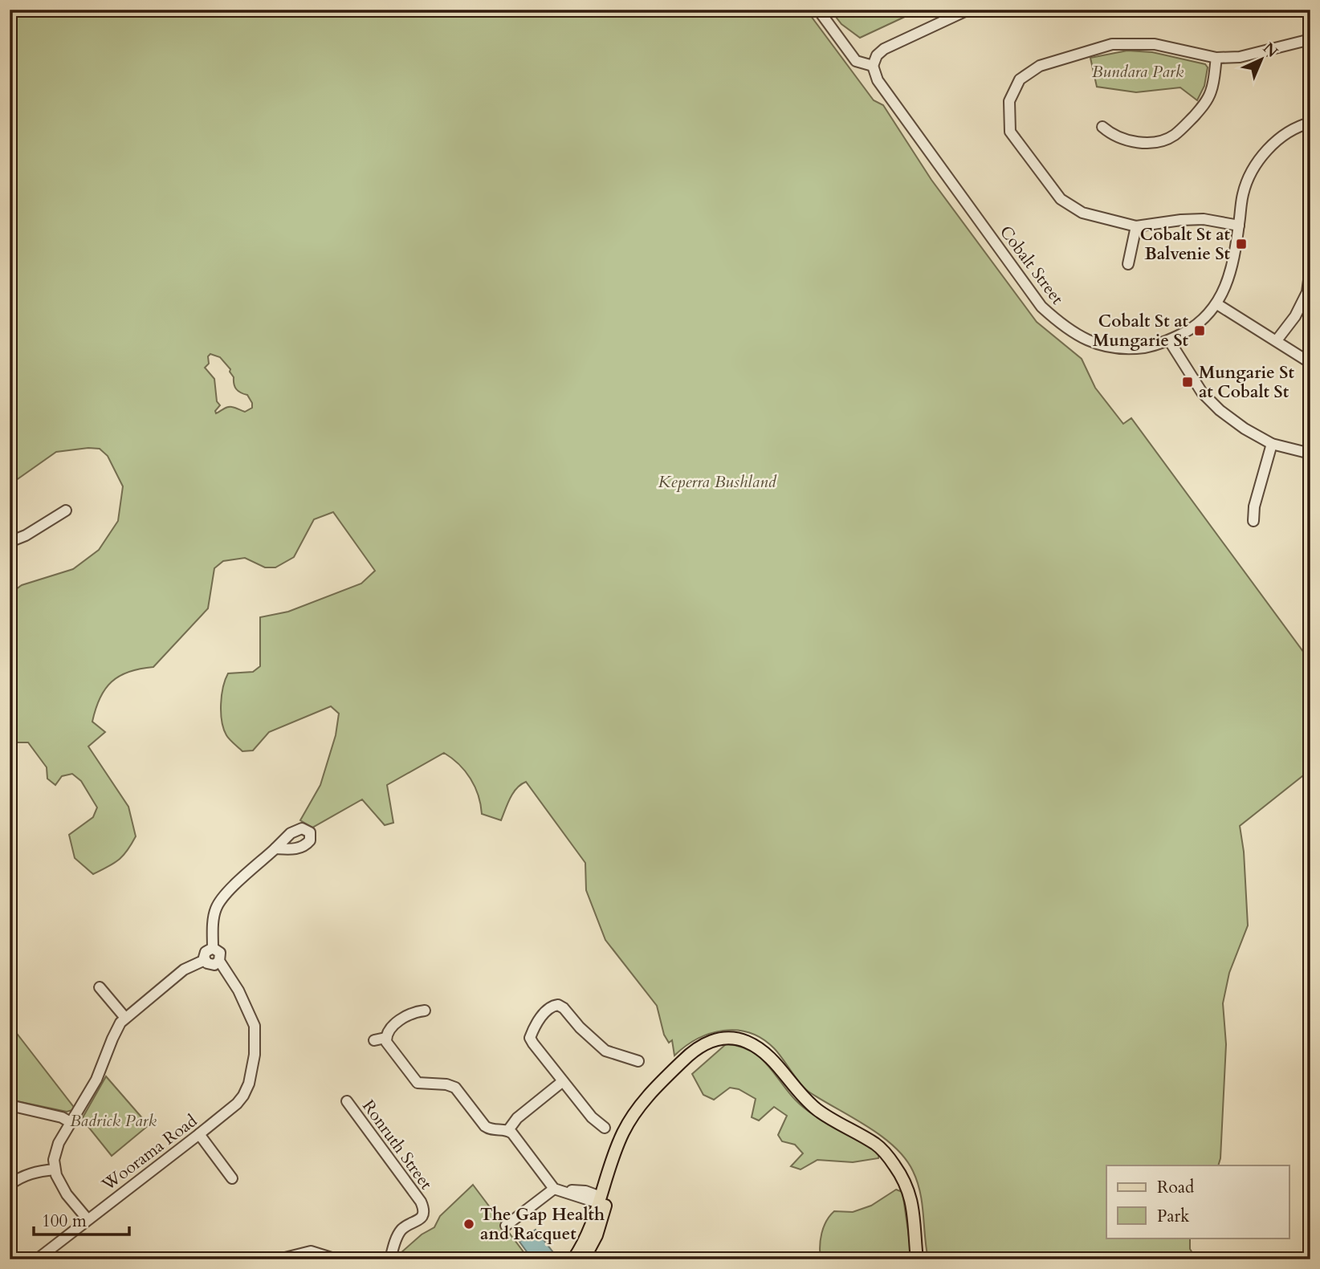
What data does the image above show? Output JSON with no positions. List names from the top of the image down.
{
  "streets": {
    "street": ["Cobalt Street", "Ronruth Street", "Woorama Road"]
  },
  "parks": ["Bundara Park", "Keperra Bushland", "Badrick Park"],
  "places": {
    "transit": ["Cobalt St at Balvenie St", "Cobalt St at Mungarie St", "Mungarie St at Cobalt St"],
    "other": ["The Gap Health and Racquet"]
  },
  "legend": ["Road", "Park"],
  "scale_bar": "100 m",
  "north": "top right"
}
